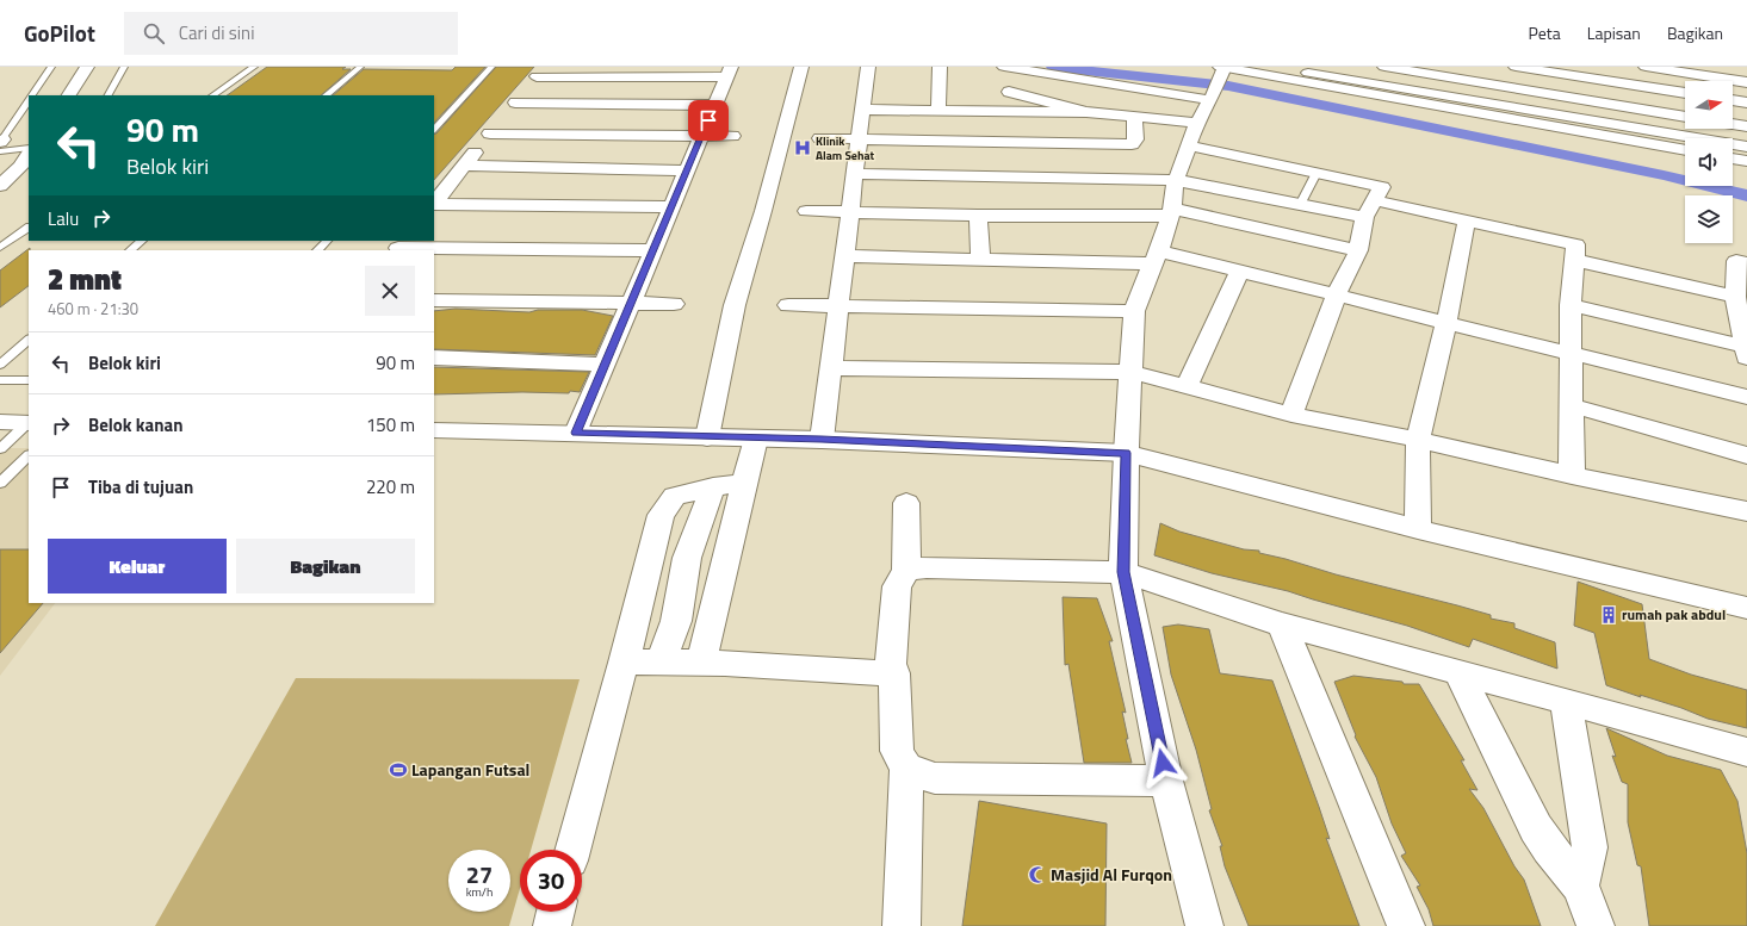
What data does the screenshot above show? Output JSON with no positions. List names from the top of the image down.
{
  "places": {
    "hospital": ["Klinik Alam Sehat"],
    "building": ["rumah pak abdul"],
    "sports": ["Lapangan Futsal"],
    "mosque": ["Masjid Al Furqon"]
  },
  "north": "right",
  "page": {
    "header": "GoPilot",
    "search": "Cari di sini",
    "nav": ["Peta", "Lapisan", "Bagikan"],
    "turn": ["90 m", "Belok kiri"],
    "then": "Lalu",
    "heading": ["2 mnt", "460 m · 21:30"],
    "list": [
      {
        "name": "Belok kiri",
        "value": "90 m"
      },
      {
        "name": "Belok kanan",
        "value": "150 m"
      },
      {
        "name": "Tiba di tujuan",
        "value": "220 m"
      }
    ],
    "buttons": ["Keluar", "Bagikan"],
    "speed": "27 km/h",
    "limit": "30"
  }
}
